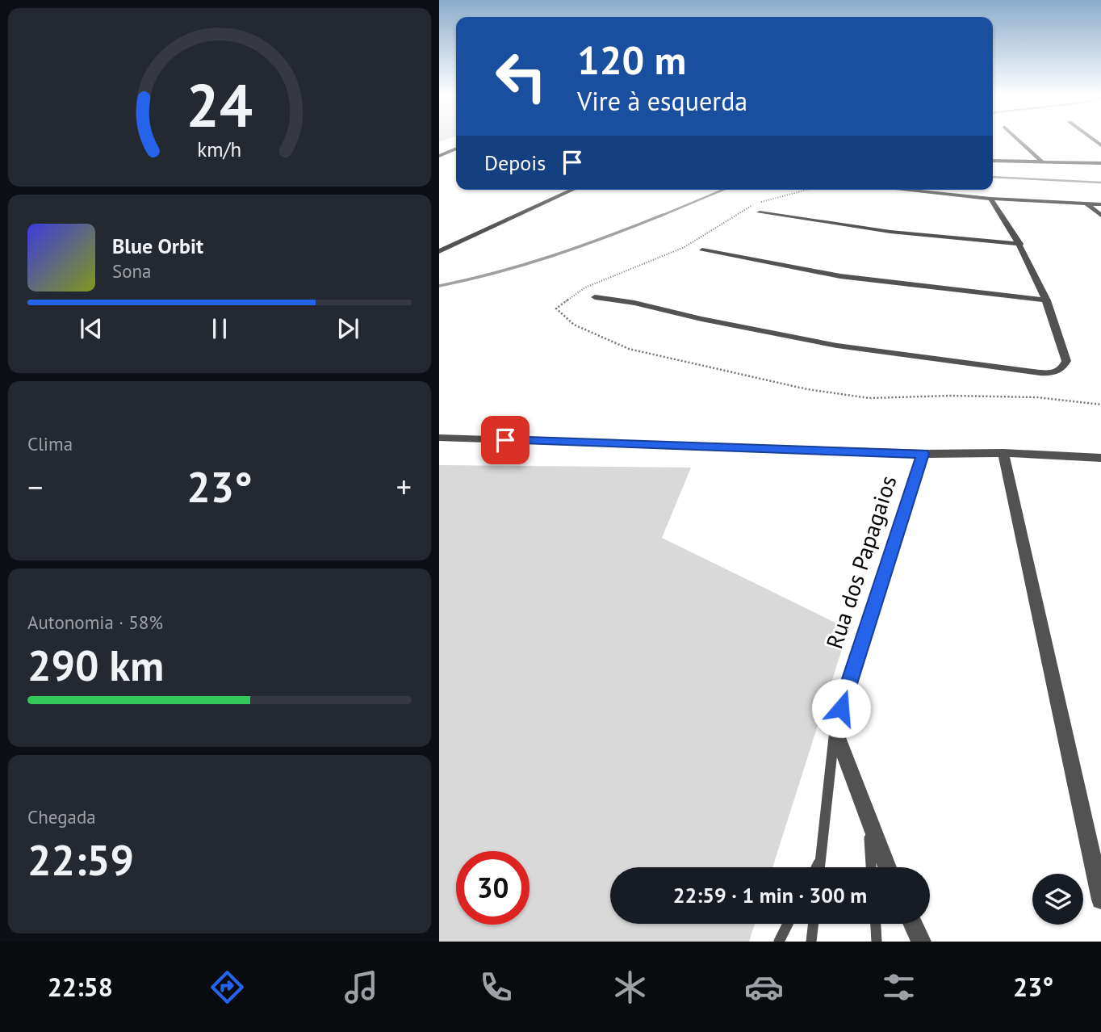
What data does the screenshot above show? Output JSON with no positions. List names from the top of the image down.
{
  "streets": {
    "street": ["Rua dos Papagaios"]
  },
  "page": {
    "turn": ["120 m", "Vire à esquerda"],
    "then": "Depois",
    "song": ["Blue Orbit", "Sona"],
    "tile": [
      "Clima",
      ["Autonomia · 58%", "290 km"],
      ["Chegada", "22:59"]
    ],
    "heat": ["−", "23°", "+"],
    "limit": "30",
    "trip": "22:59 · 1 min · 300 m",
    "tabs": ["22:58", "23°"],
    "gauge": ["24", "km/h"]
  }
}
